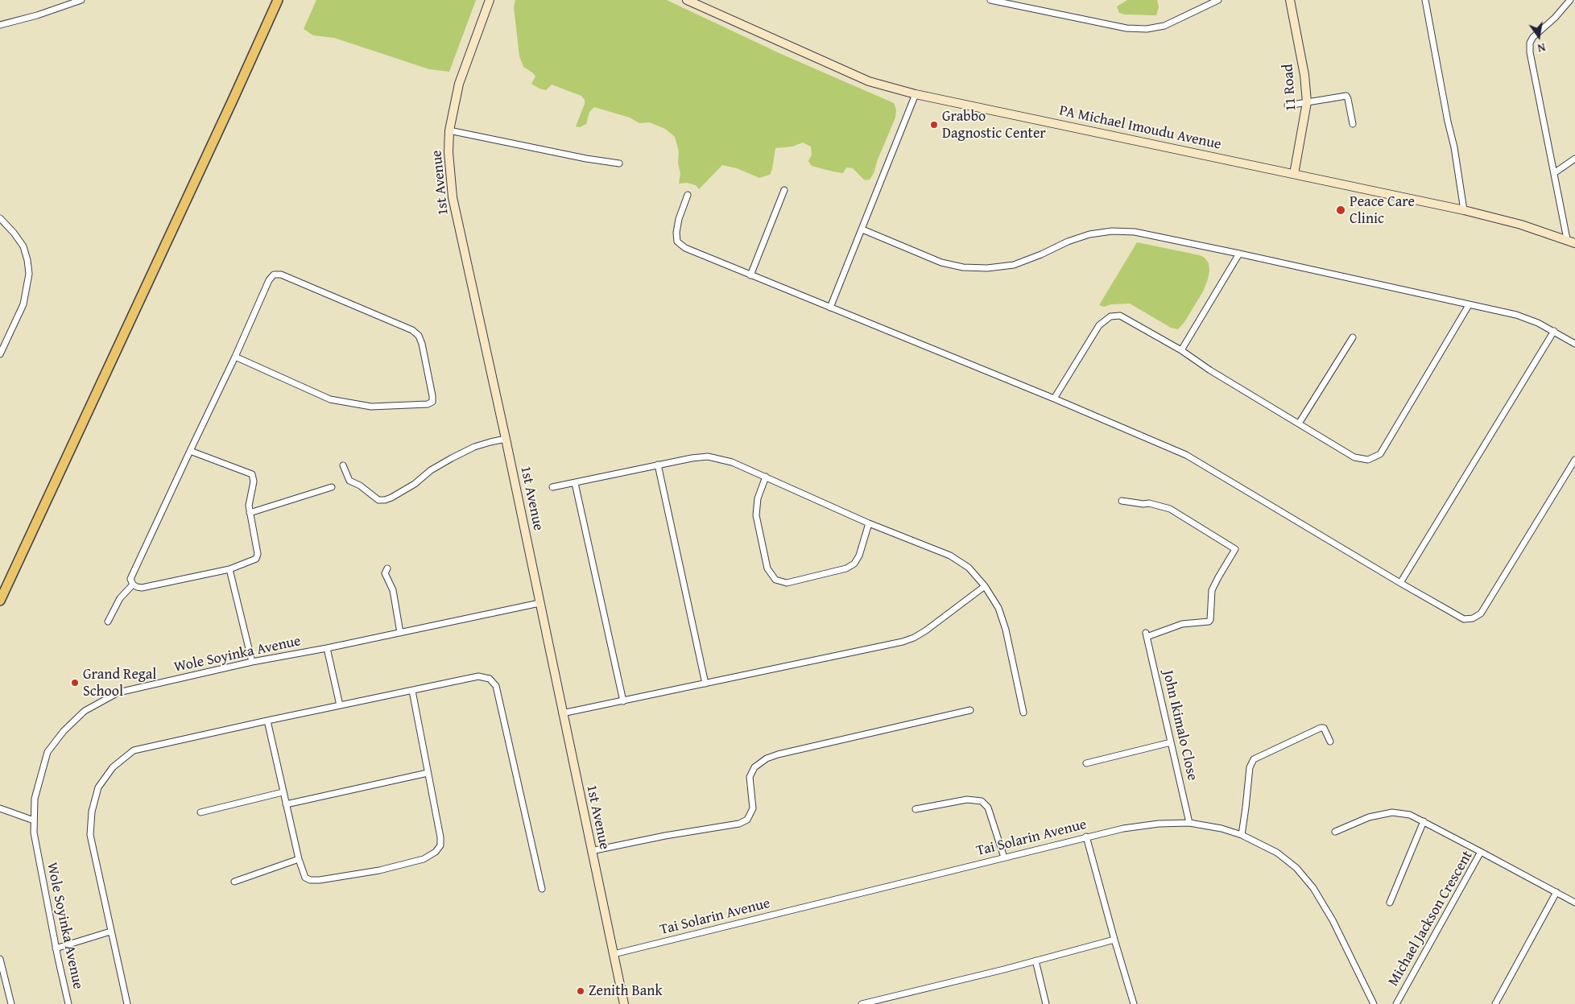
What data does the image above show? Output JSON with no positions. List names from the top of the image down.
{
  "streets": {
    "street": [
      "11 Road",
      "PA Michael Imoudu Avenue",
      "1st Avenue",
      "Wole Soyinka Avenue",
      "John Ikimalo Close",
      "Tai Solarin Avenue",
      "Michael Jackson Crescent"
    ]
  },
  "crossings": [
    ["11 Road", "PA Michael Imoudu Avenue"],
    ["1st Avenue", "Wole Soyinka Avenue"],
    ["1st Avenue", "Tai Solarin Avenue"],
    ["John Ikimalo Close", "Tai Solarin Avenue"]
  ],
  "places": [
    "Grabbo Dagnostic Center",
    "Peace Care Clinic",
    "Grand Regal School",
    "Zenith Bank"
  ],
  "north": "bottom"
}
